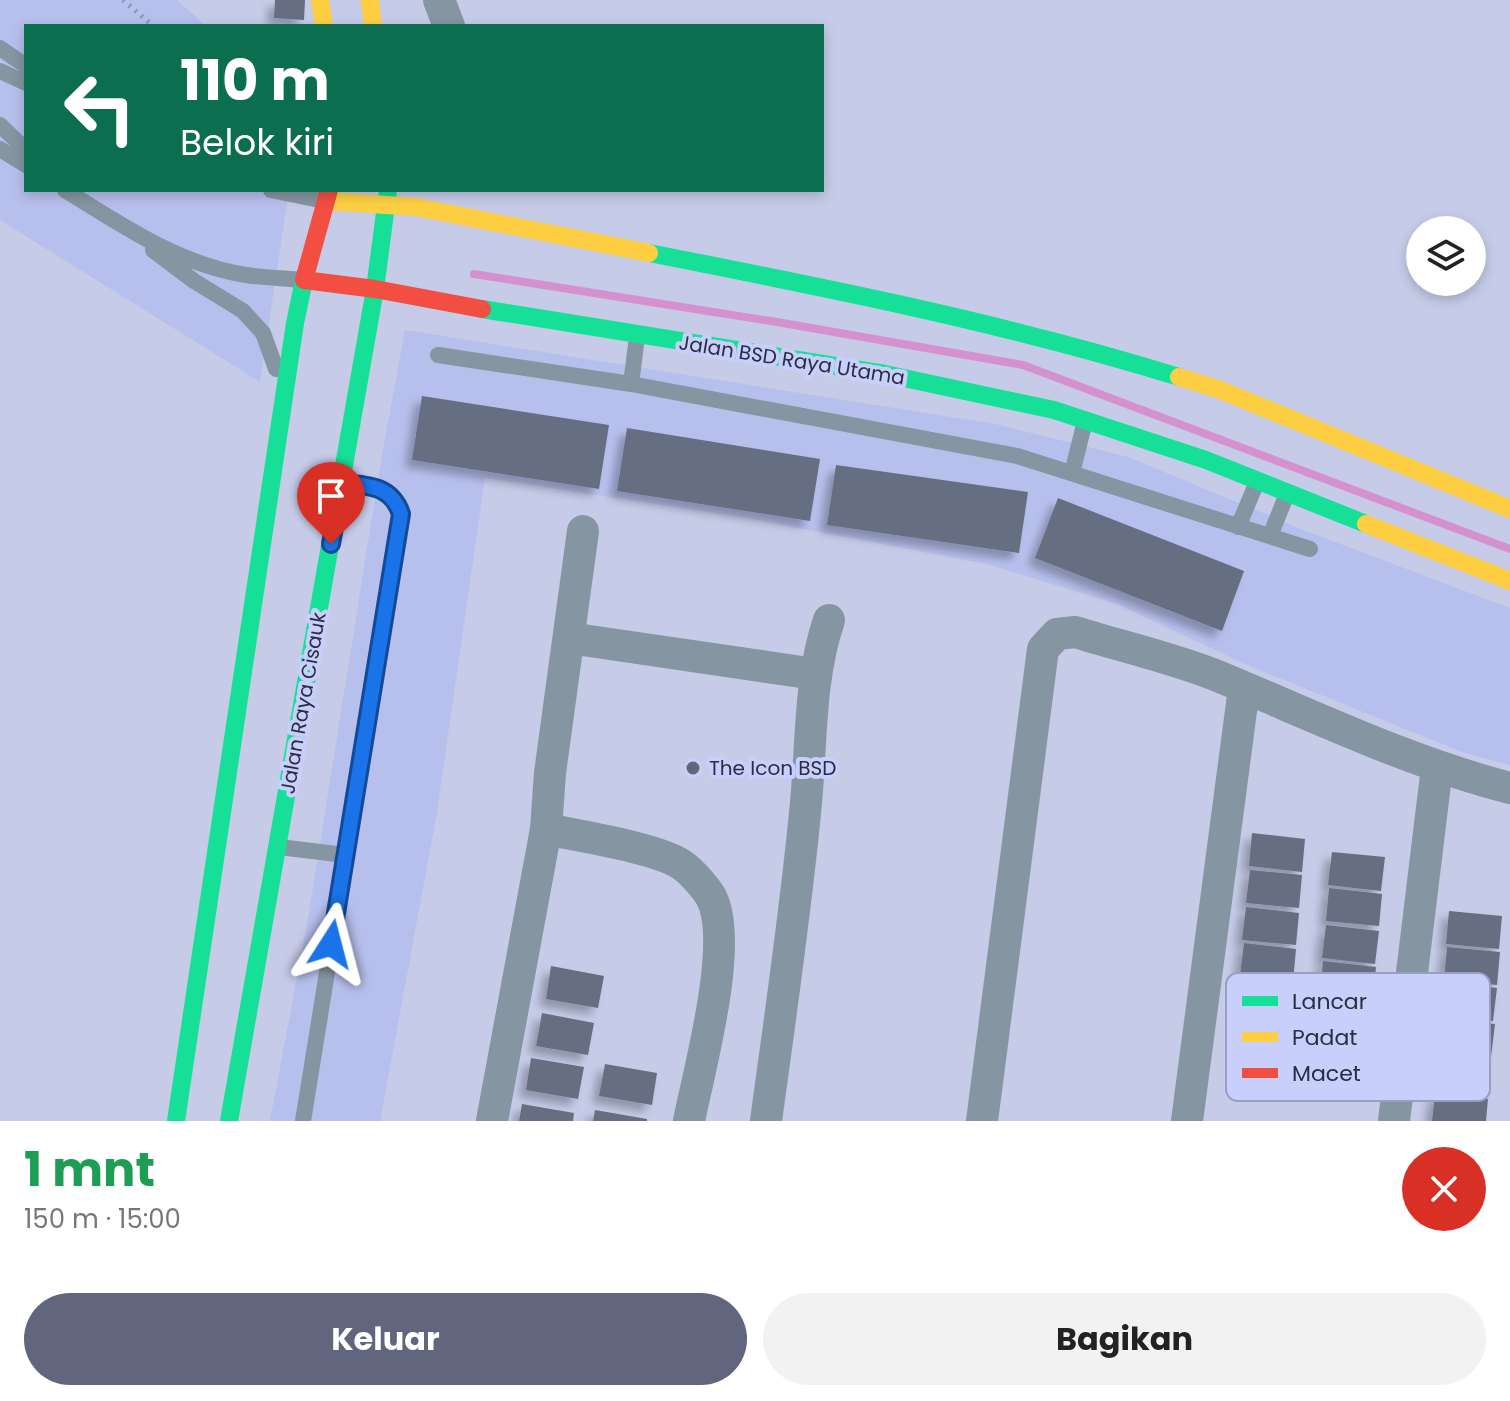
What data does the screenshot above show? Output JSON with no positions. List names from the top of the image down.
{
  "streets": {
    "main road": ["Jalan BSD Raya Utama", "Jalan Raya Cisauk"]
  },
  "crossings": [
    ["Jalan BSD Raya Utama", "Jalan Raya Cisauk"]
  ],
  "places": ["The Icon BSD"],
  "legend": ["Lancar", "Padat", "Macet"],
  "page": {
    "turn": ["110 m", "Belok kiri"],
    "heading": ["1 mnt", "150 m · 15:00"],
    "buttons": ["Keluar", "Bagikan"]
  }
}
